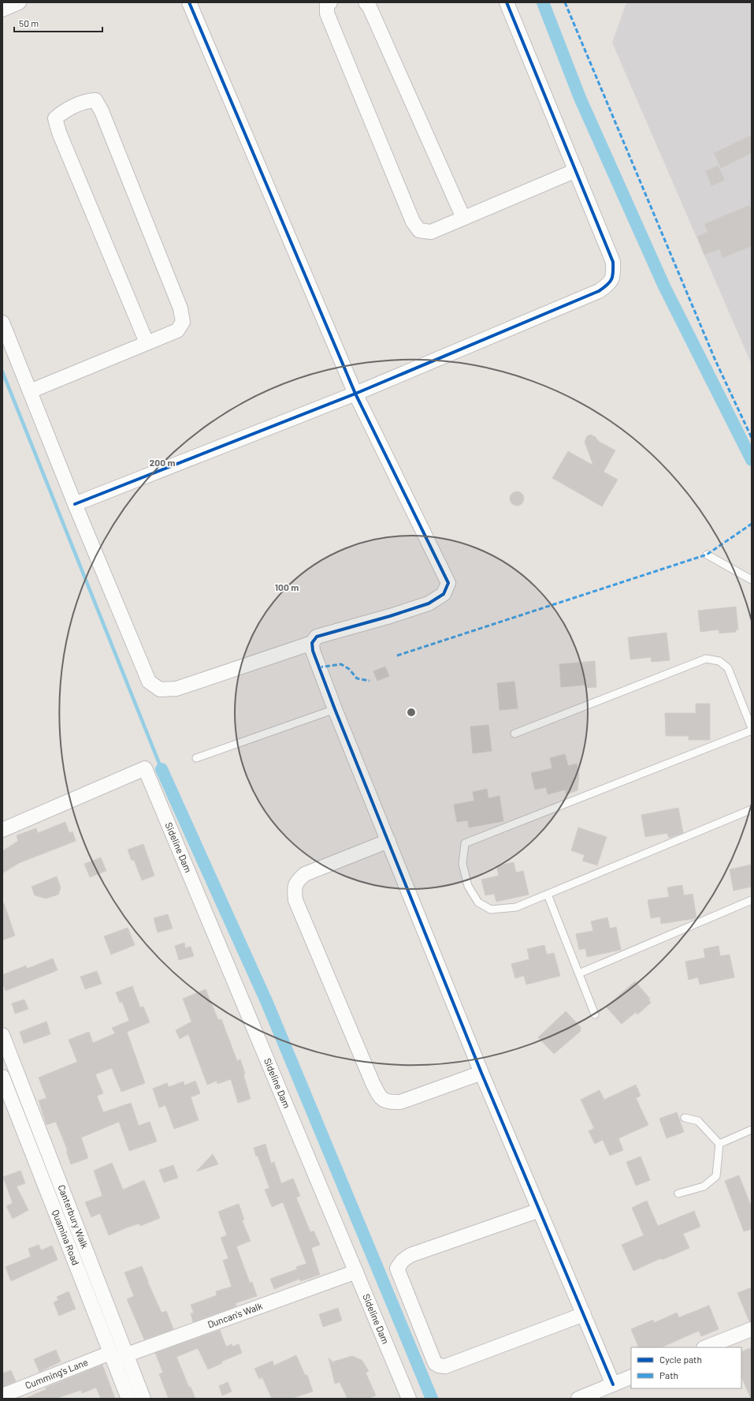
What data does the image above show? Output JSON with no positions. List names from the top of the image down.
{
  "streets": {
    "street": [
      "Sideline Dam",
      "Canterbury Walk",
      "Quamina Road",
      "Duncan's Walk",
      "Cumming's Lane"
    ]
  },
  "crossings": [
    ["Sideline Dam", "Duncan's Walk"],
    ["Canterbury Walk", "Quamina Road"],
    ["Canterbury Walk", "Duncan's Walk"],
    ["Canterbury Walk", "Cumming's Lane"],
    ["Quamina Road", "Duncan's Walk"],
    ["Quamina Road", "Cumming's Lane"],
    ["Duncan's Walk", "Cumming's Lane"]
  ],
  "legend": ["Cycle path", "Path"],
  "scale_bar": "50 m",
  "rings": ["200 m", "100 m"]
}
